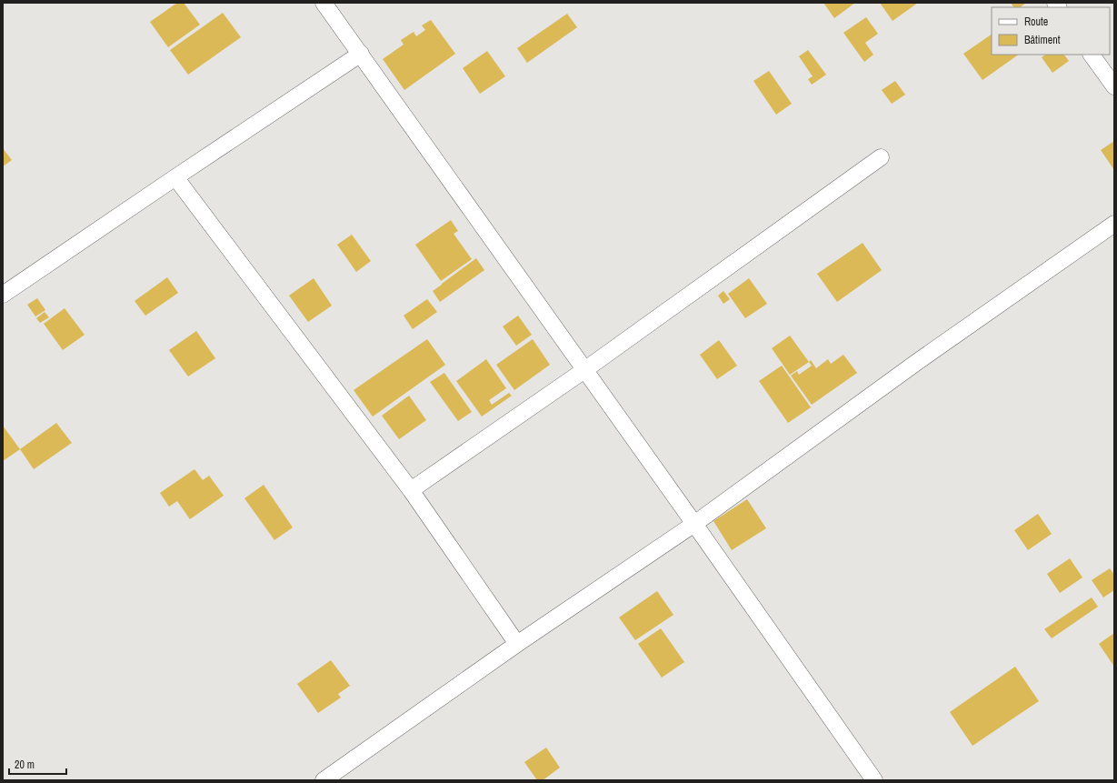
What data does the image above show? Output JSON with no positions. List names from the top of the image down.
{
  "legend": ["Route", "Bâtiment"],
  "scale_bar": "20 m"
}
